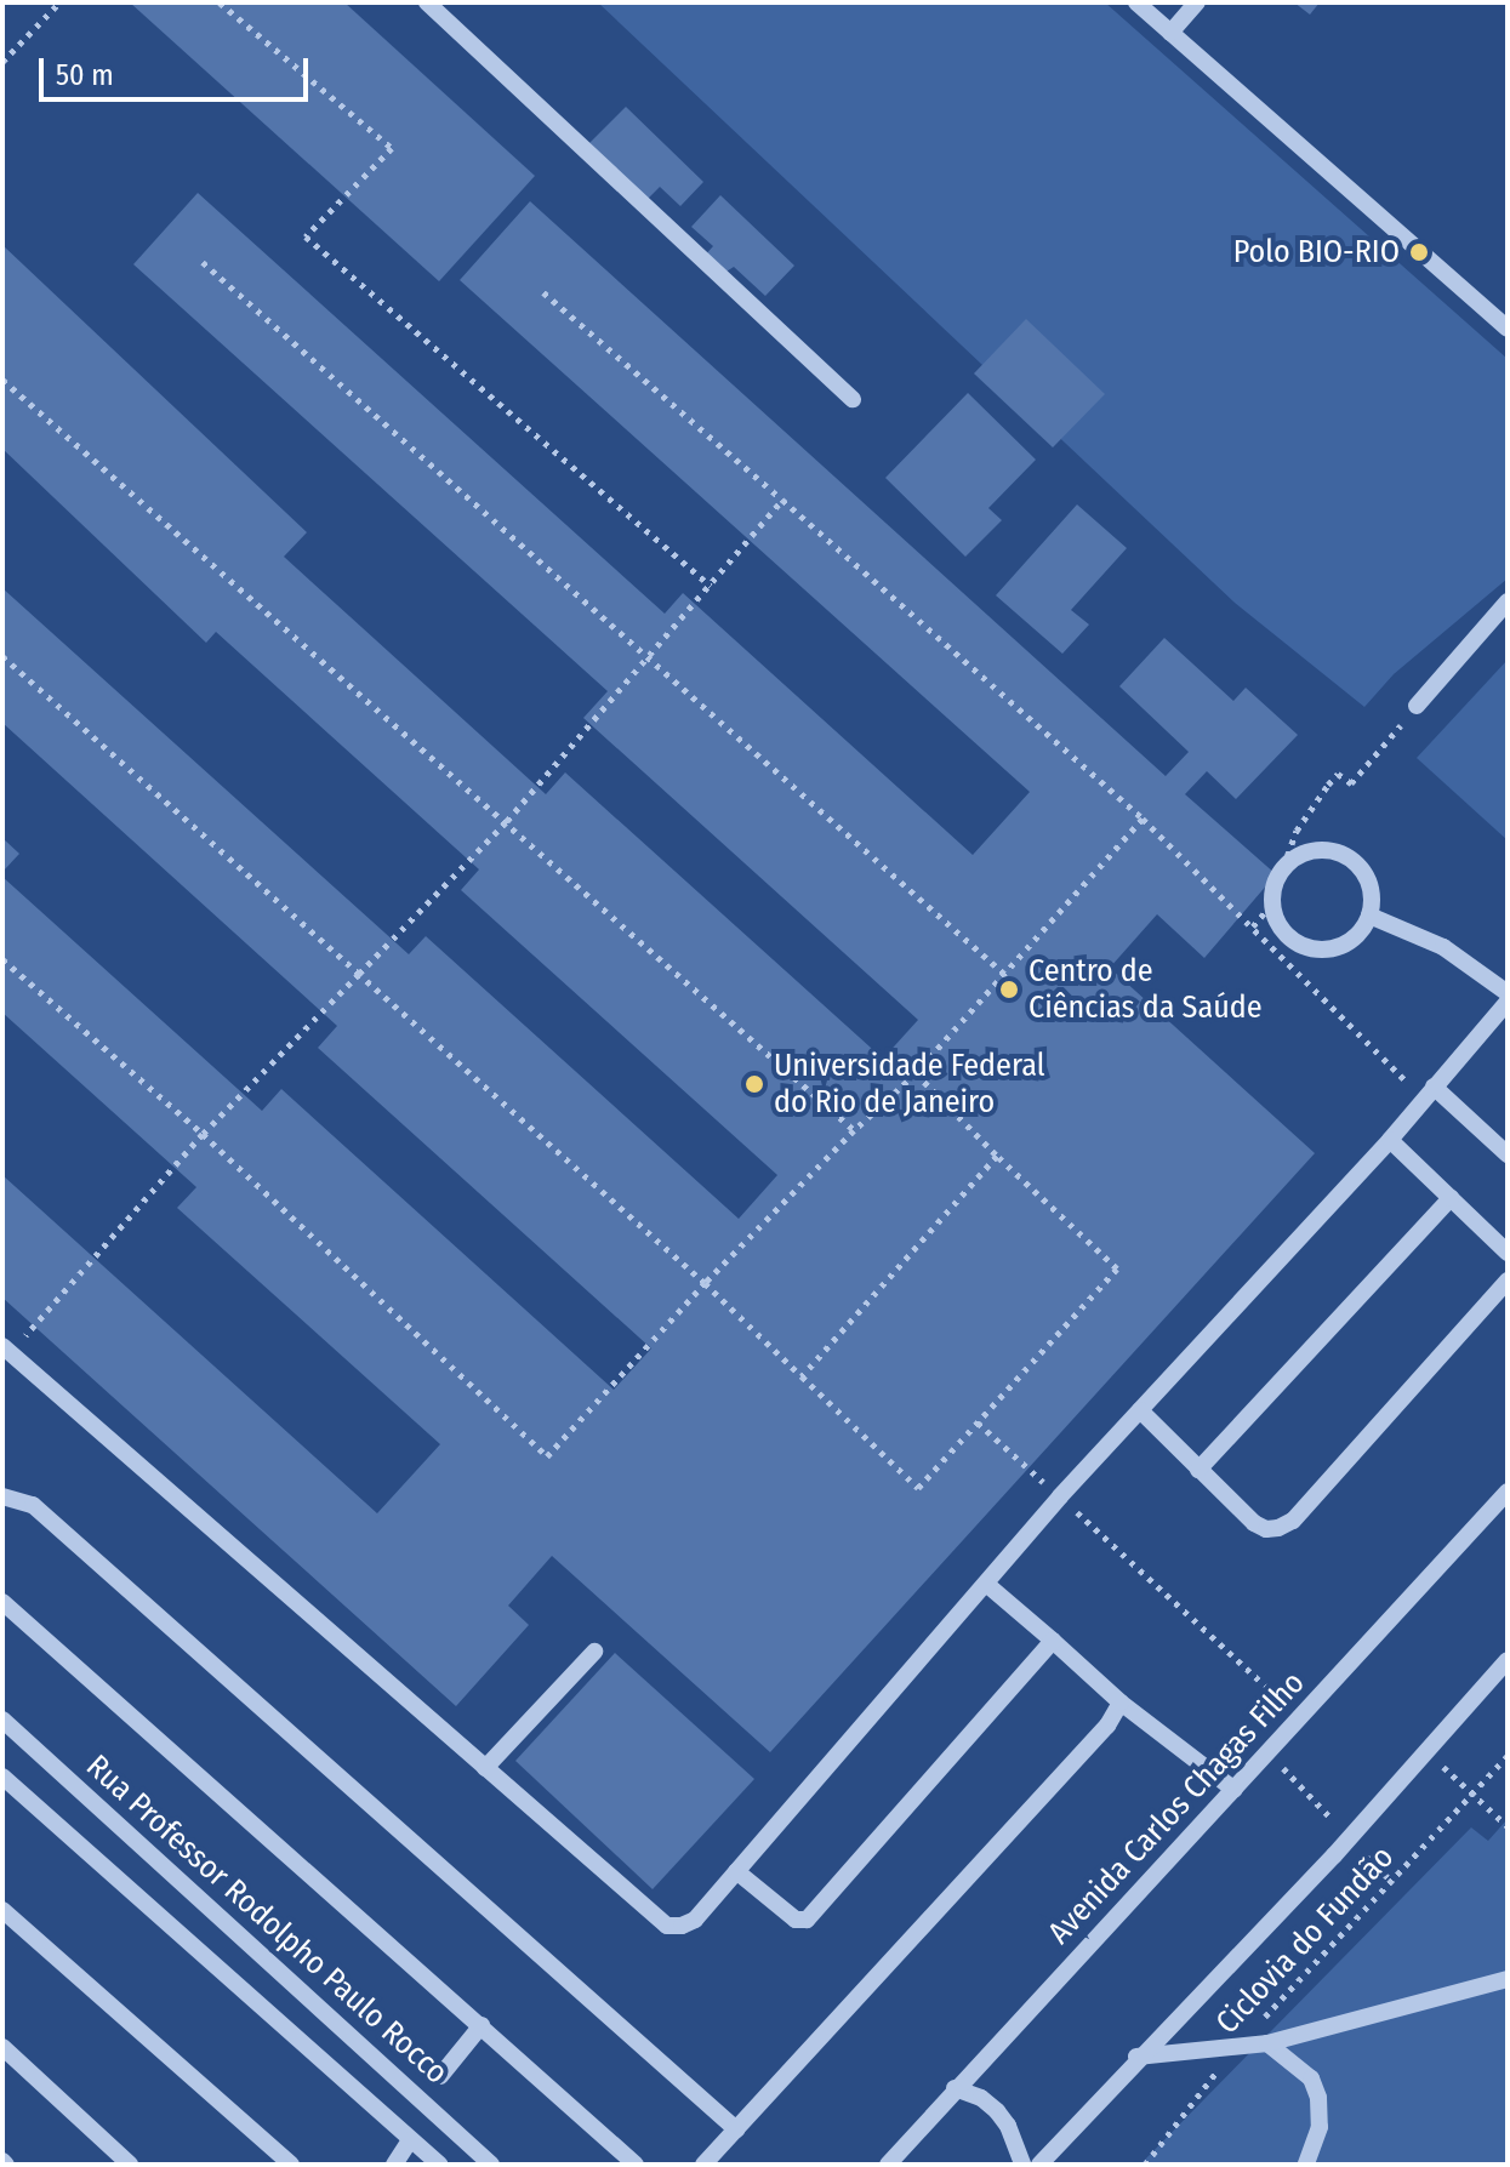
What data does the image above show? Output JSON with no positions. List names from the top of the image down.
{
  "streets": {
    "street": ["Avenida Carlos Chagas Filho", "Rua Professor Rodolpho Paulo Rocco"],
    "path": ["Ciclovia do Fundão"]
  },
  "places": ["Polo BIO-RIO", "Centro de Ciências da Saúde", "Universidade Federal do Rio de Janeiro"],
  "scale_bar": "50 m"
}
